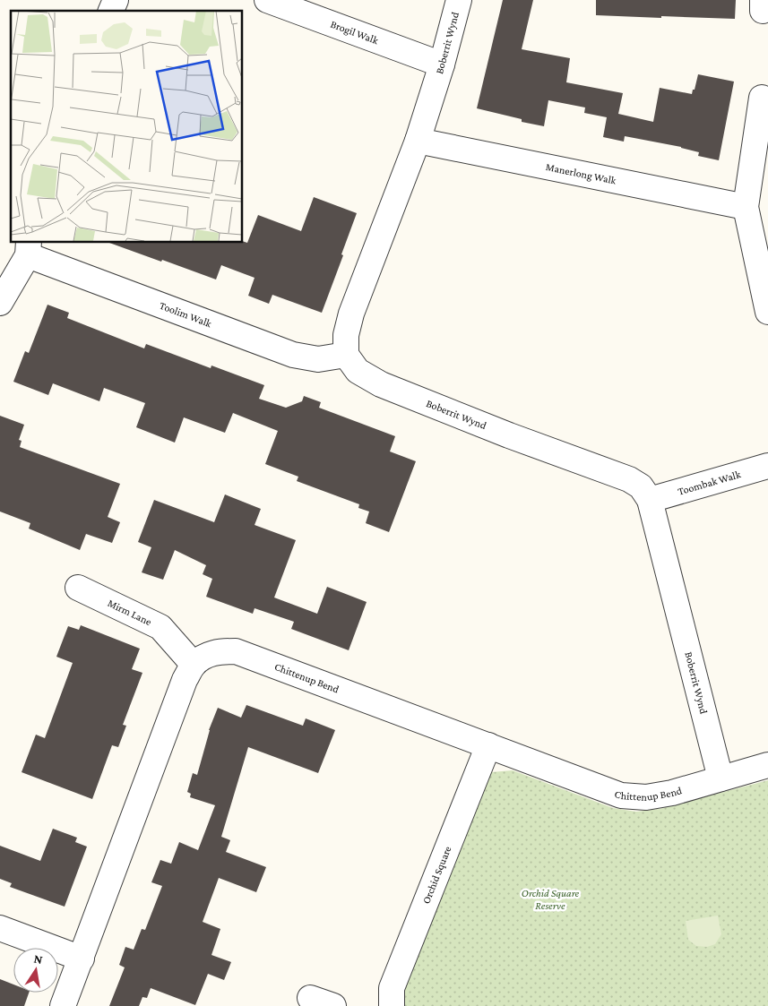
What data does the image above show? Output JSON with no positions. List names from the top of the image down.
{
  "streets": {
    "street": [
      "Brogil Walk",
      "Boberrit Wynd",
      "Manerlong Walk",
      "Toolim Walk",
      "Toombak Walk",
      "Mirm Lane",
      "Chittenup Bend",
      "Orchid Square"
    ]
  },
  "crossings": [
    ["Brogil Walk", "Boberrit Wynd"],
    ["Boberrit Wynd", "Manerlong Walk"],
    ["Boberrit Wynd", "Toolim Walk"],
    ["Boberrit Wynd", "Toombak Walk"],
    ["Boberrit Wynd", "Chittenup Bend"],
    ["Mirm Lane", "Chittenup Bend"],
    ["Chittenup Bend", "Orchid Square"]
  ],
  "parks": ["Orchid Square Reserve"],
  "north": "top"
}
